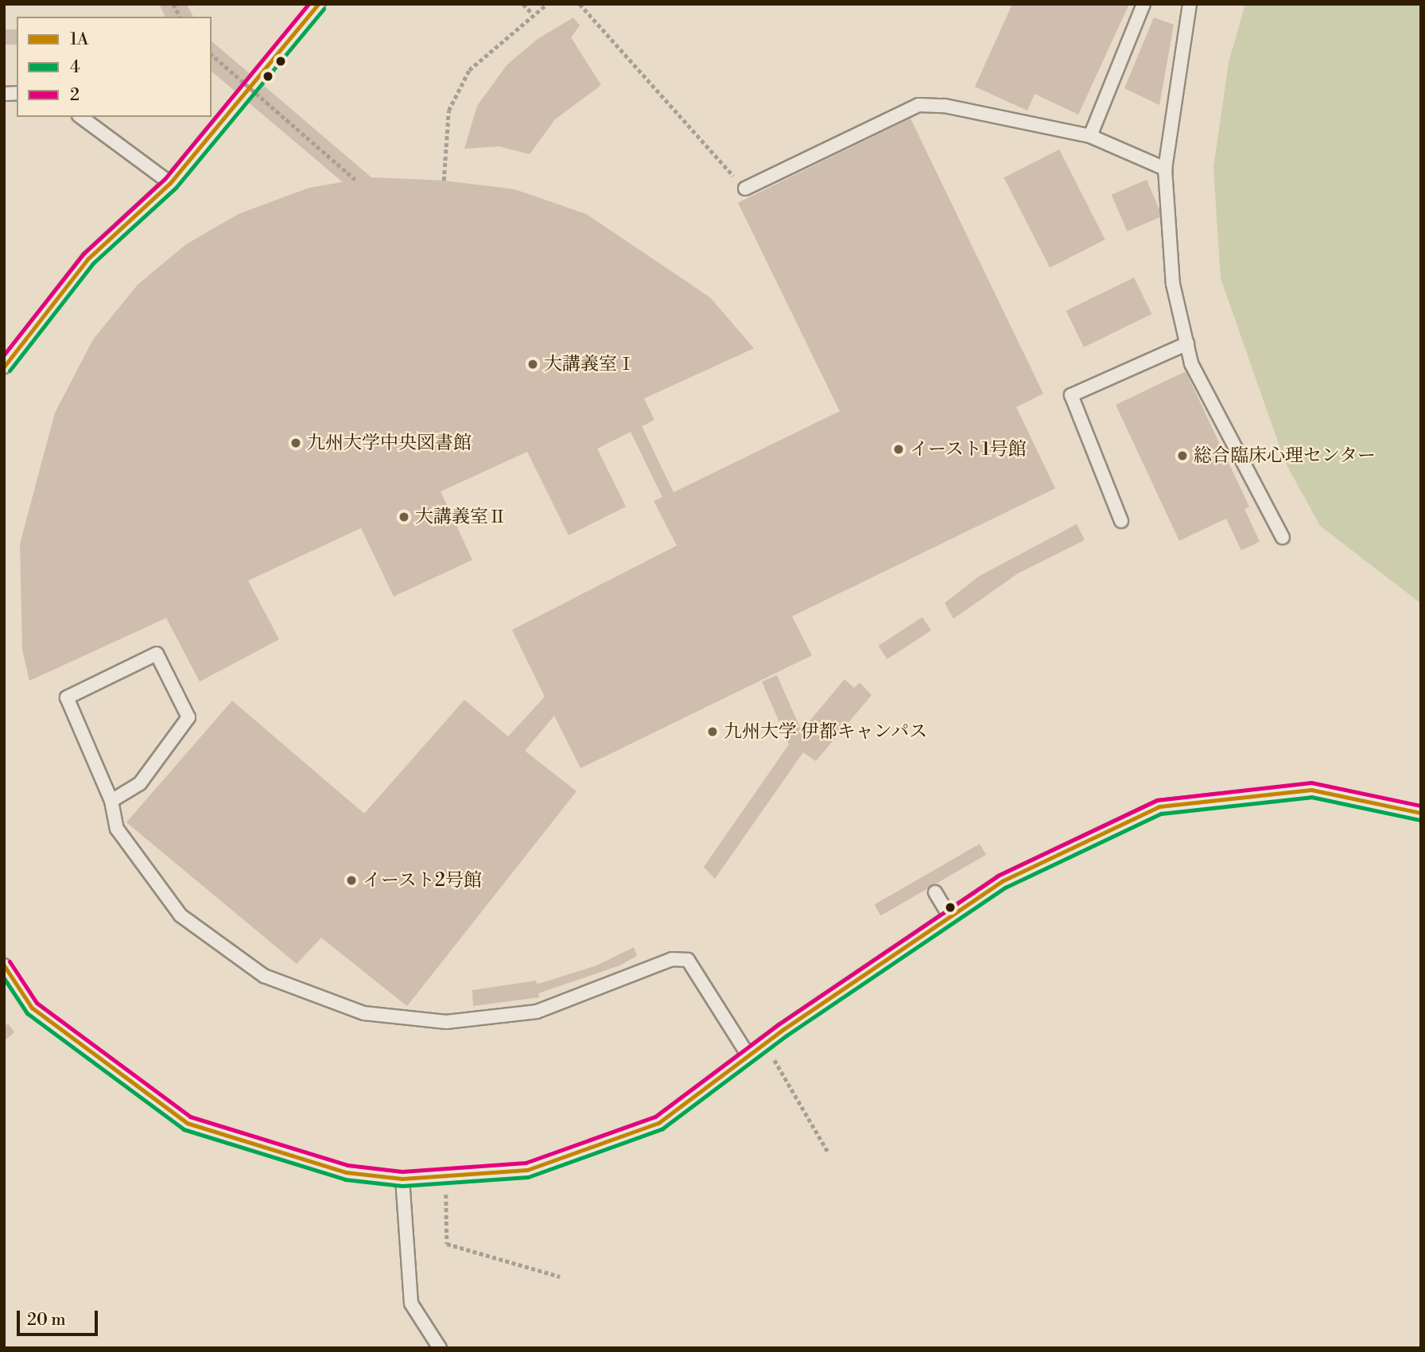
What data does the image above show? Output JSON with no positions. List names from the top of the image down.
{
  "places": [
    "大講義室Ⅰ",
    "九州大学中央図書館",
    "イースト1号館",
    "総合臨床心理センター",
    "大講義室Ⅱ",
    "九州大学 伊都キャンパス",
    "イースト2号館"
  ],
  "lines": ["transit line 1A", "transit line 2", "transit line 4"],
  "legend": ["1A", "4", "2"],
  "scale_bar": "20 m"
}
